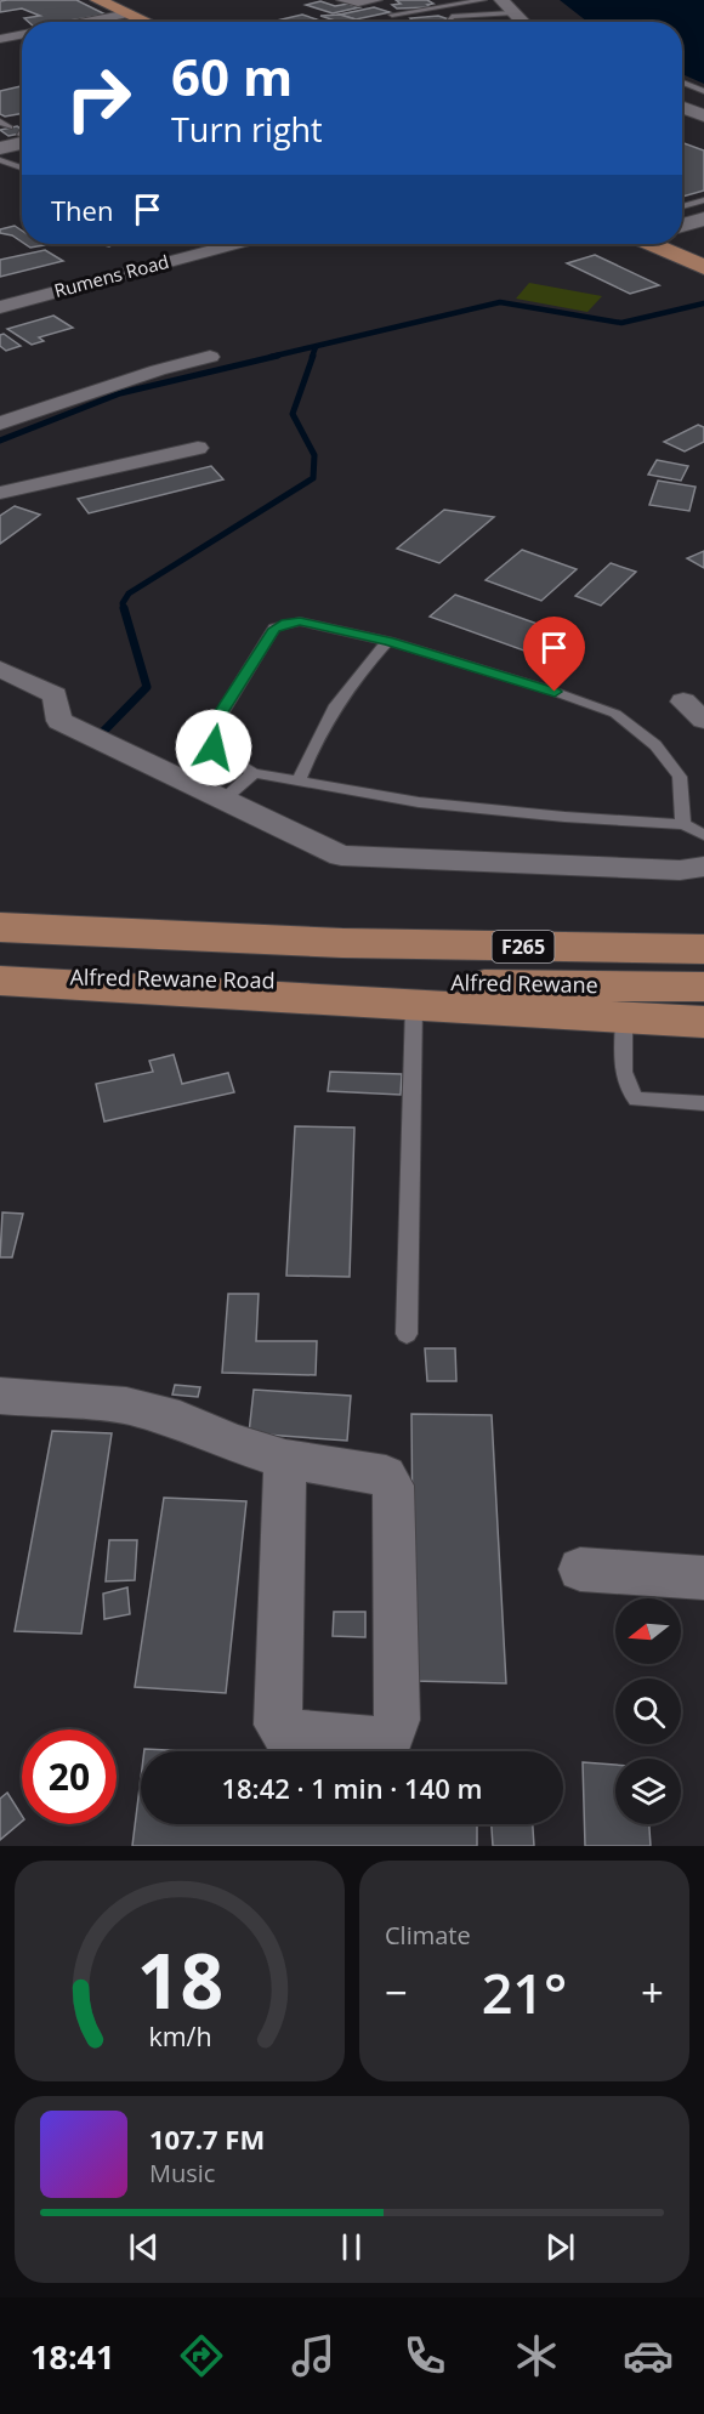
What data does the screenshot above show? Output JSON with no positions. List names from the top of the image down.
{
  "streets": {
    "main road": ["F265", "Alfred Rewane Road", "Alfred Rewane"],
    "street": ["Rumens Road"]
  },
  "crossings": [
    ["F265", "Alfred Rewane Road"],
    ["F265", "Alfred Rewane"],
    ["Alfred Rewane Road", "Alfred Rewane"]
  ],
  "north": "left",
  "page": {
    "turn": ["60 m", "Turn right"],
    "then": "Then",
    "limit": "20",
    "trip": "18:42 · 1 min · 140 m",
    "tile": "Climate",
    "heat": ["−", "21°", "+"],
    "song": ["107.7 FM", "Music"],
    "tabs": "18:41",
    "gauge": ["18", "km/h"]
  }
}
